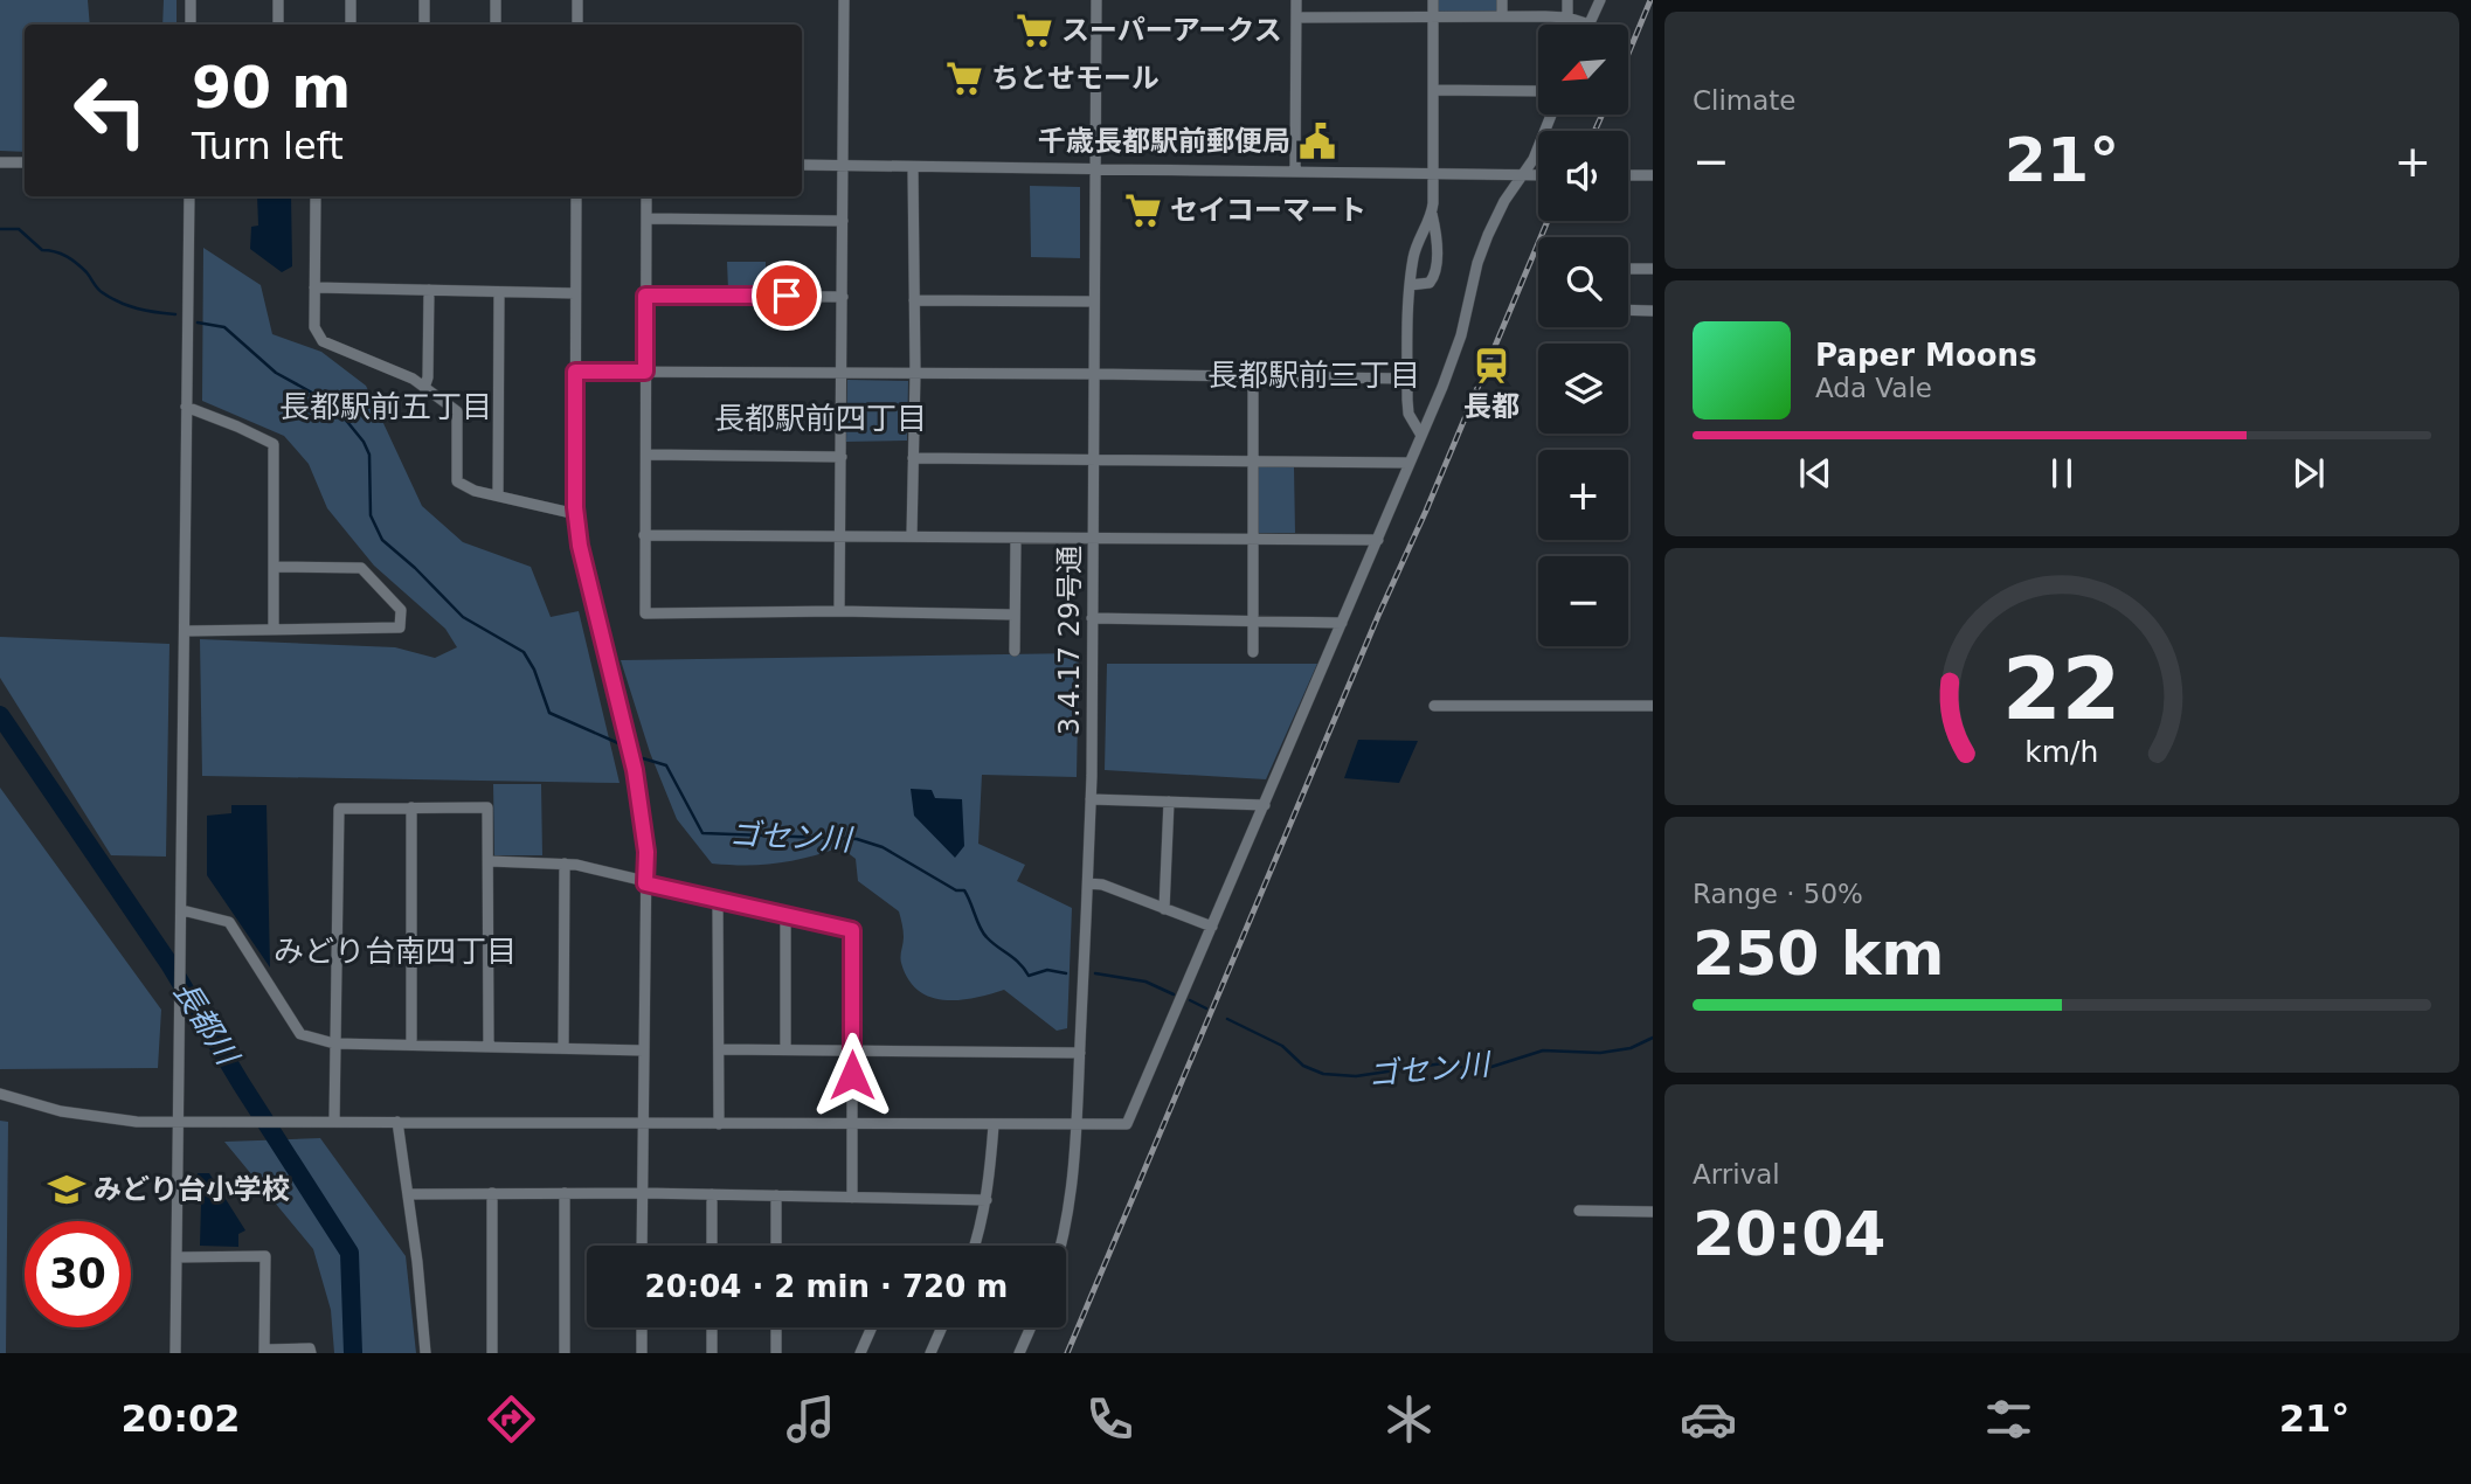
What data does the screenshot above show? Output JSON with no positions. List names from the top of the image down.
{
  "streets": {
    "street": ["3.4.17 29号通"]
  },
  "districts": [
    "長都駅前三丁目",
    "長都駅前五丁目",
    "長都駅前四丁目",
    "みどり台南四丁目"
  ],
  "water": ["ゴセン川", "長都川"],
  "places": {
    "supermarket": ["スーパーアークス", "ちとせモール", "セイコーマート"],
    "public building": ["千歳長都駅前郵便局"],
    "station": ["長都"],
    "school or university": ["みどり台小学校"]
  },
  "north": "bottom left",
  "page": {
    "tile": [
      "Climate",
      ["Range · 50%", "250 km"],
      ["Arrival", "20:04"]
    ],
    "map_buttons": ["+", "−"],
    "turn": ["90 m", "Turn left"],
    "heat": ["−", "21°", "+"],
    "song": ["Paper Moons", "Ada Vale"],
    "limit": "30",
    "trip": "20:04 · 2 min · 720 m",
    "tabs": ["20:02", "21°"],
    "gauge": ["22", "km/h"]
  }
}
